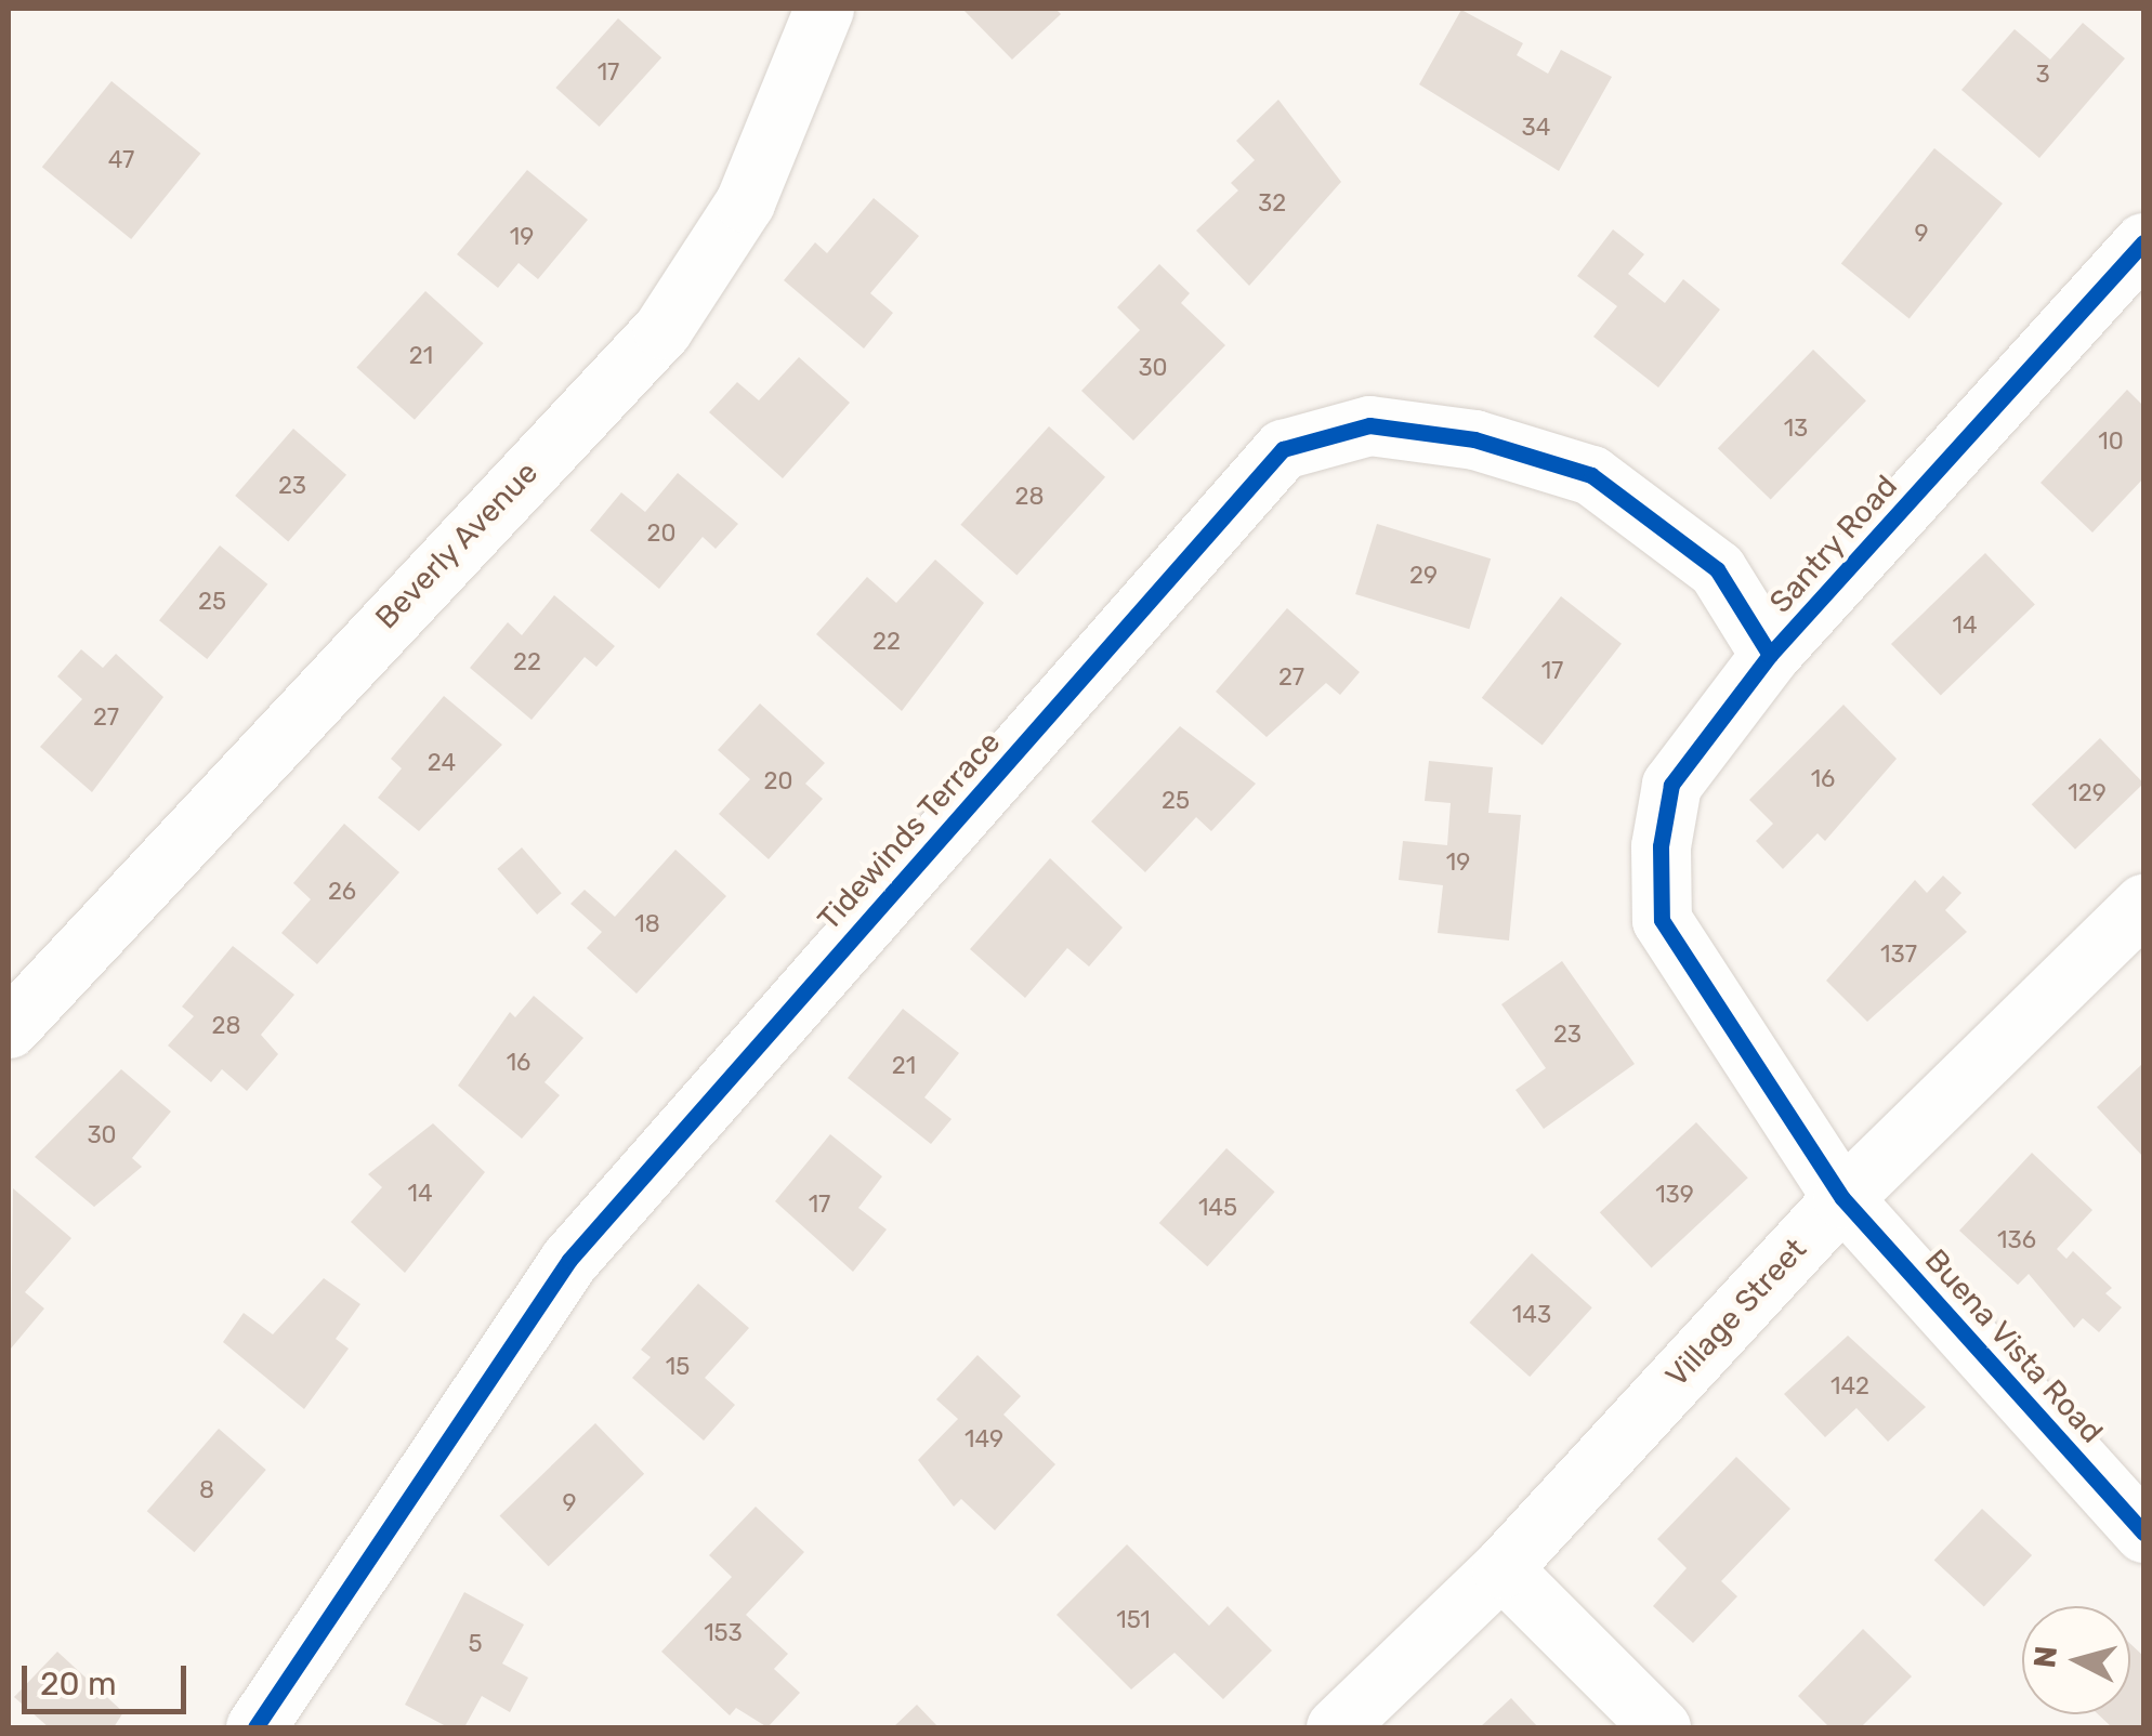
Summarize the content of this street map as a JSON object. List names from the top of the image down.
{
  "streets": {
    "street": [
      "Santry Road",
      "Beverly Avenue",
      "Tidewinds Terrace",
      "Village Street",
      "Buena Vista Road"
    ]
  },
  "crossings": [
    ["Santry Road", "Tidewinds Terrace"],
    ["Santry Road", "Village Street"],
    ["Santry Road", "Buena Vista Road"],
    ["Village Street", "Buena Vista Road"]
  ],
  "house_numbers": [
    "17",
    "3",
    "34",
    "47",
    "32",
    "9",
    "19",
    "21",
    "30",
    "13",
    "10",
    "23",
    "28",
    "20",
    "29",
    "25",
    "14",
    "22",
    "22",
    "17",
    "27",
    "27",
    "24",
    "16",
    "20",
    "129",
    "25",
    "19",
    "26",
    "18",
    "137",
    "28",
    "23",
    "16",
    "21",
    "30",
    "14",
    "139",
    "17",
    "145",
    "136",
    "143",
    "15",
    "142",
    "149",
    "8",
    "9",
    "151",
    "153",
    "5"
  ],
  "scale_bar": "20 m",
  "north": "left"
}
